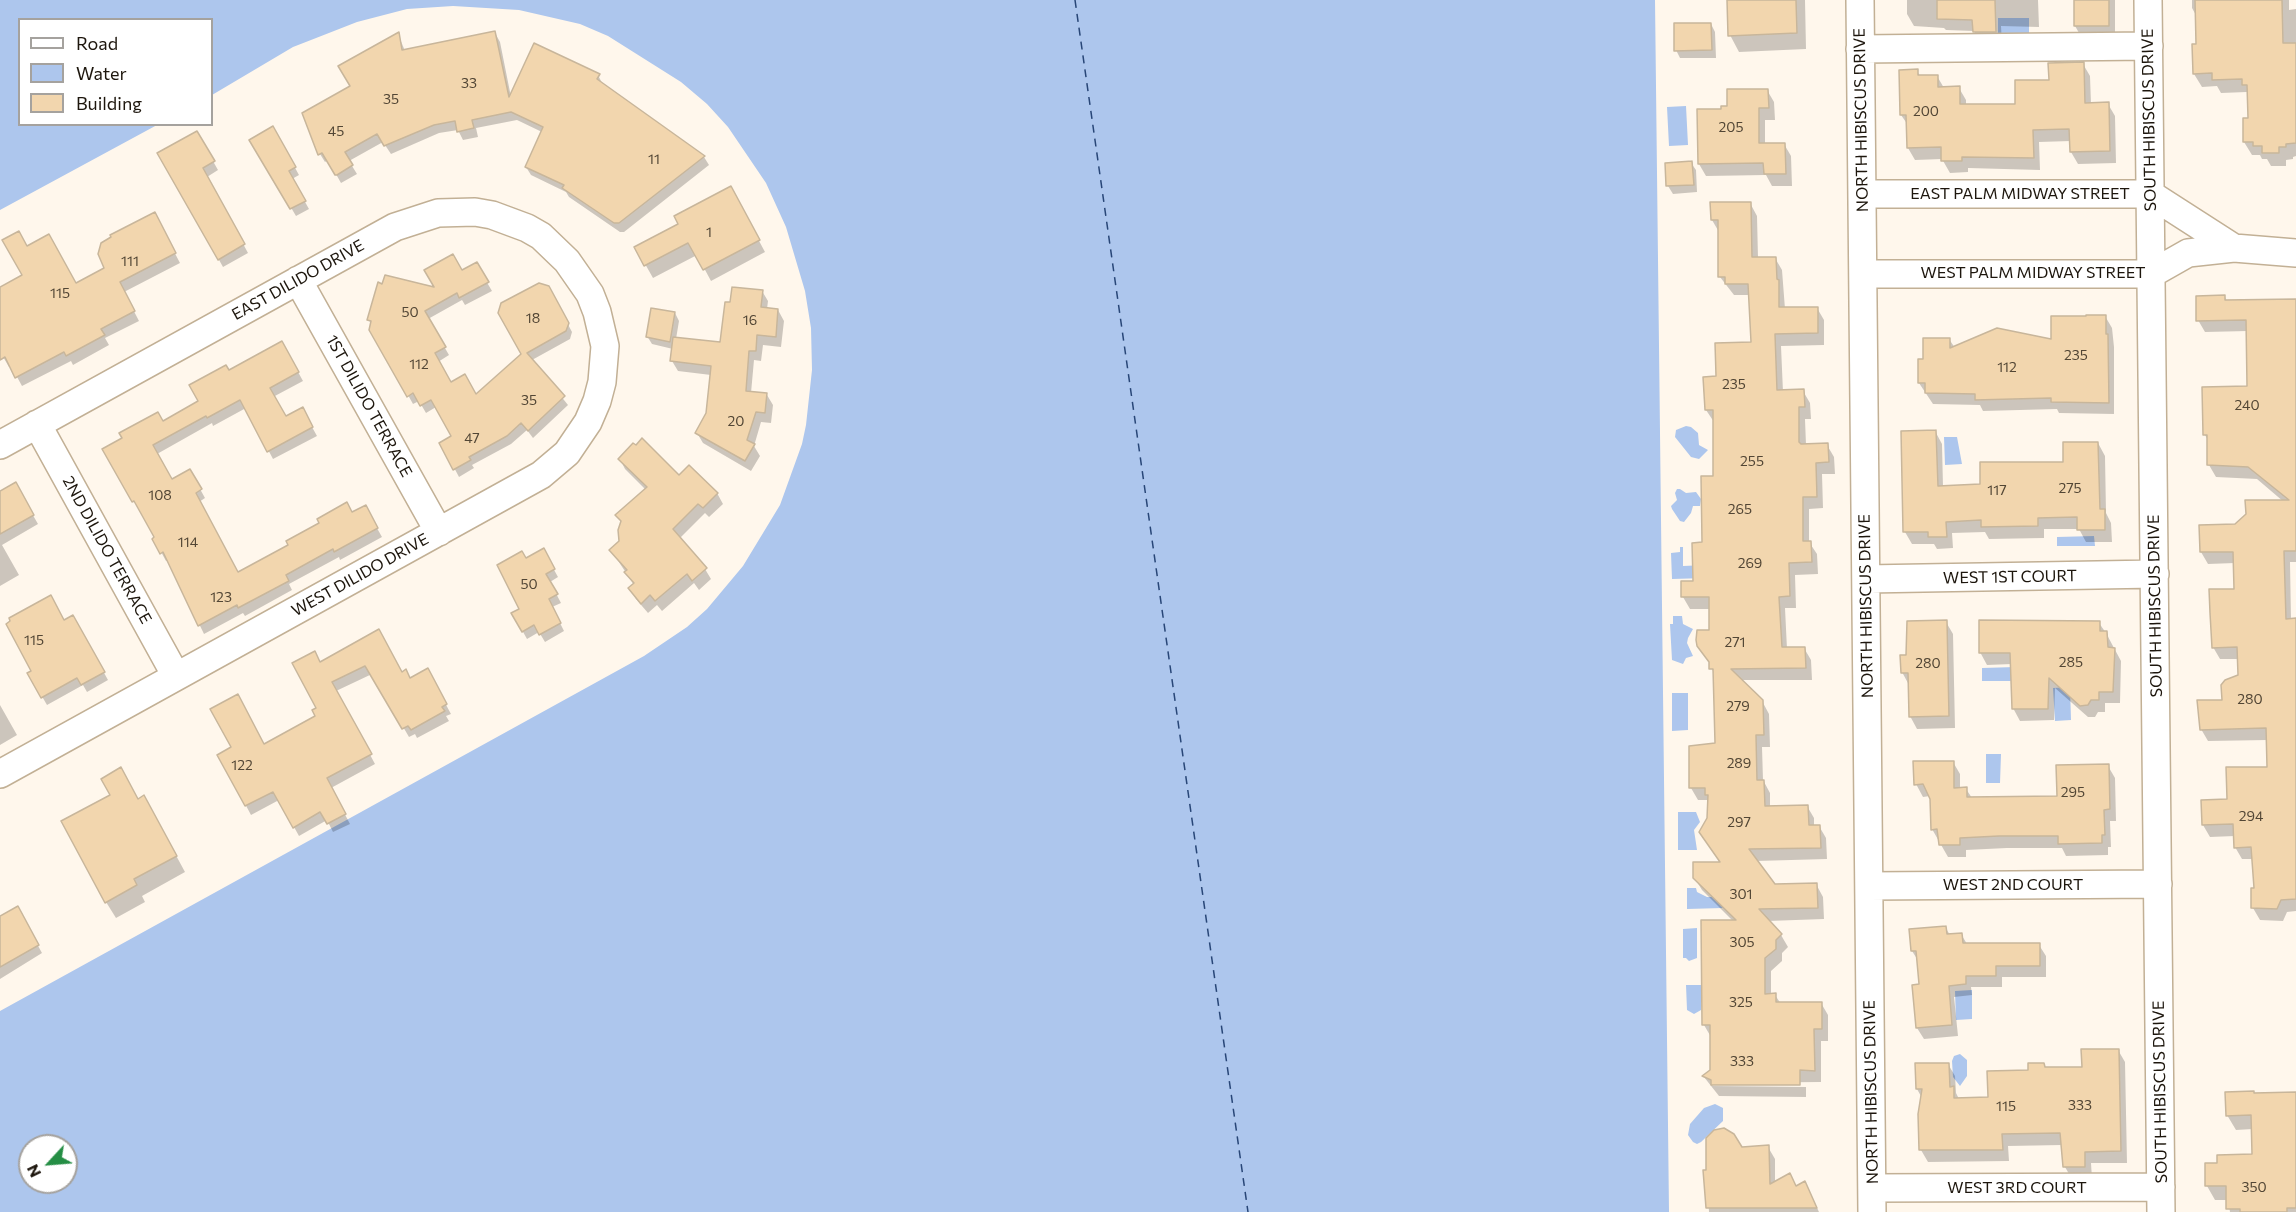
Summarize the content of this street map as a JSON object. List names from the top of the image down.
{
  "streets": {
    "street": [
      "NORTH HIBISCUS DRIVE",
      "SOUTH HIBISCUS DRIVE",
      "EAST PALM MIDWAY STREET",
      "WEST PALM MIDWAY STREET",
      "EAST DILIDO DRIVE",
      "1ST DILIDO TERRACE",
      "2ND DILIDO TERRACE",
      "WEST DILIDO DRIVE",
      "WEST 1ST COURT",
      "WEST 2ND COURT",
      "WEST 3RD COURT"
    ]
  },
  "crossings": [
    ["NORTH HIBISCUS DRIVE", "EAST PALM MIDWAY STREET"],
    ["NORTH HIBISCUS DRIVE", "WEST PALM MIDWAY STREET"],
    ["NORTH HIBISCUS DRIVE", "WEST 1ST COURT"],
    ["NORTH HIBISCUS DRIVE", "WEST 2ND COURT"],
    ["NORTH HIBISCUS DRIVE", "WEST 3RD COURT"],
    ["SOUTH HIBISCUS DRIVE", "EAST PALM MIDWAY STREET"],
    ["SOUTH HIBISCUS DRIVE", "WEST PALM MIDWAY STREET"],
    ["SOUTH HIBISCUS DRIVE", "WEST 1ST COURT"],
    ["SOUTH HIBISCUS DRIVE", "WEST 2ND COURT"],
    ["SOUTH HIBISCUS DRIVE", "WEST 3RD COURT"],
    ["EAST PALM MIDWAY STREET", "WEST PALM MIDWAY STREET"],
    ["EAST DILIDO DRIVE", "1ST DILIDO TERRACE"],
    ["EAST DILIDO DRIVE", "2ND DILIDO TERRACE"],
    ["EAST DILIDO DRIVE", "WEST DILIDO DRIVE"],
    ["1ST DILIDO TERRACE", "WEST DILIDO DRIVE"],
    ["2ND DILIDO TERRACE", "WEST DILIDO DRIVE"]
  ],
  "house_numbers": [
    "33",
    "35",
    "200",
    "205",
    "45",
    "11",
    "1",
    "111",
    "115",
    "50",
    "18",
    "16",
    "235",
    "112",
    "112",
    "235",
    "35",
    "240",
    "20",
    "47",
    "255",
    "275",
    "117",
    "108",
    "265",
    "114",
    "269",
    "50",
    "123",
    "115",
    "271",
    "285",
    "280",
    "280",
    "279",
    "289",
    "122",
    "295",
    "294",
    "297",
    "301",
    "305",
    "325",
    "333",
    "333",
    "115",
    "350"
  ],
  "legend": ["Road", "Water", "Building"],
  "north": "bottom left"
}
